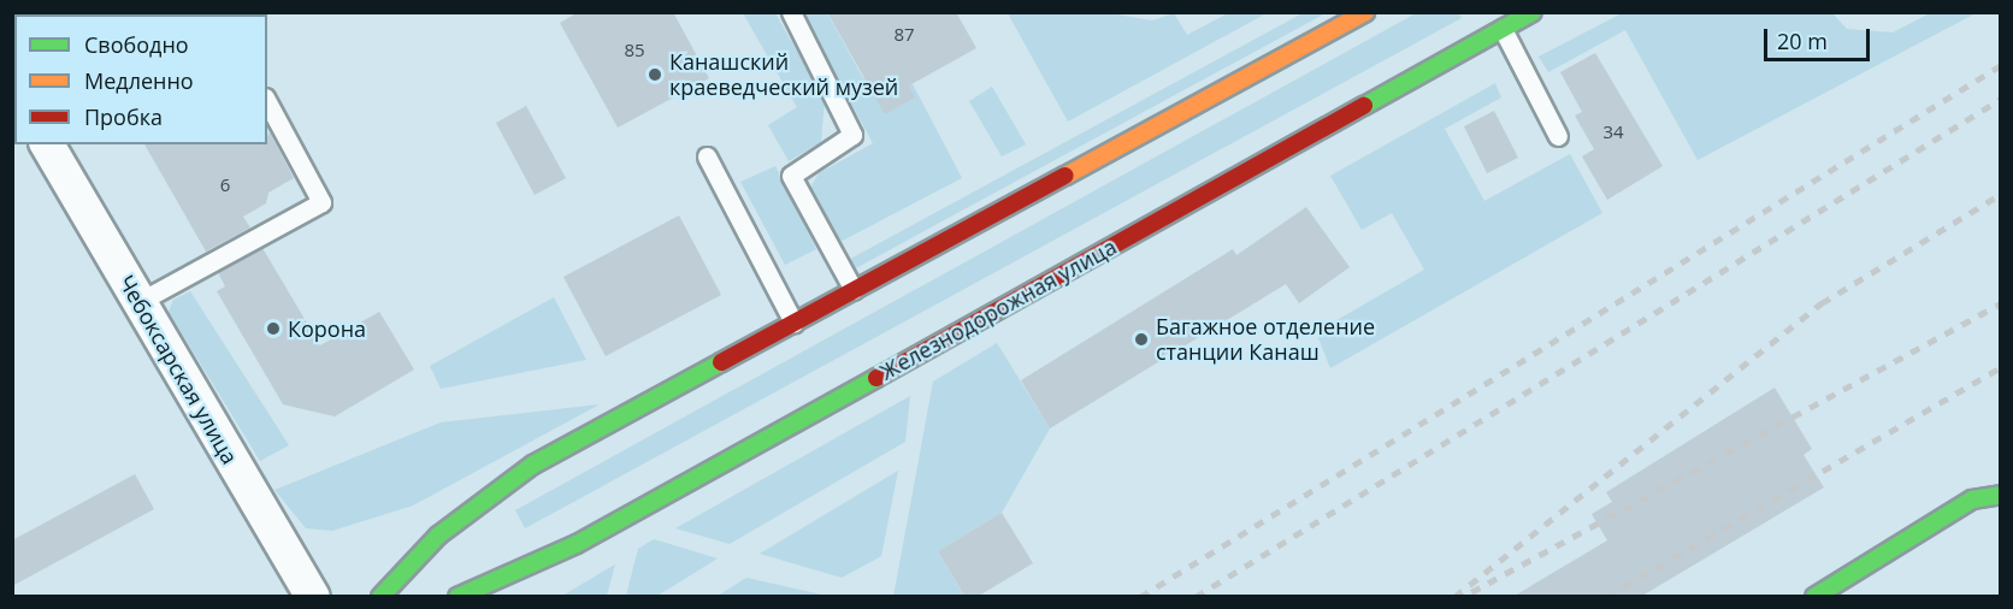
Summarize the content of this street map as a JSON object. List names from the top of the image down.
{
  "streets": {
    "main road": ["Железнодорожная улица"],
    "street": ["Чебоксарская улица"]
  },
  "places": ["Канашский краеведческий музей", "Корона", "Багажное отделение станции Канаш"],
  "house_numbers": [
    "87",
    "85",
    "34",
    "6"
  ],
  "legend": ["Свободно", "Медленно", "Пробка"],
  "scale_bar": "20 m"
}
